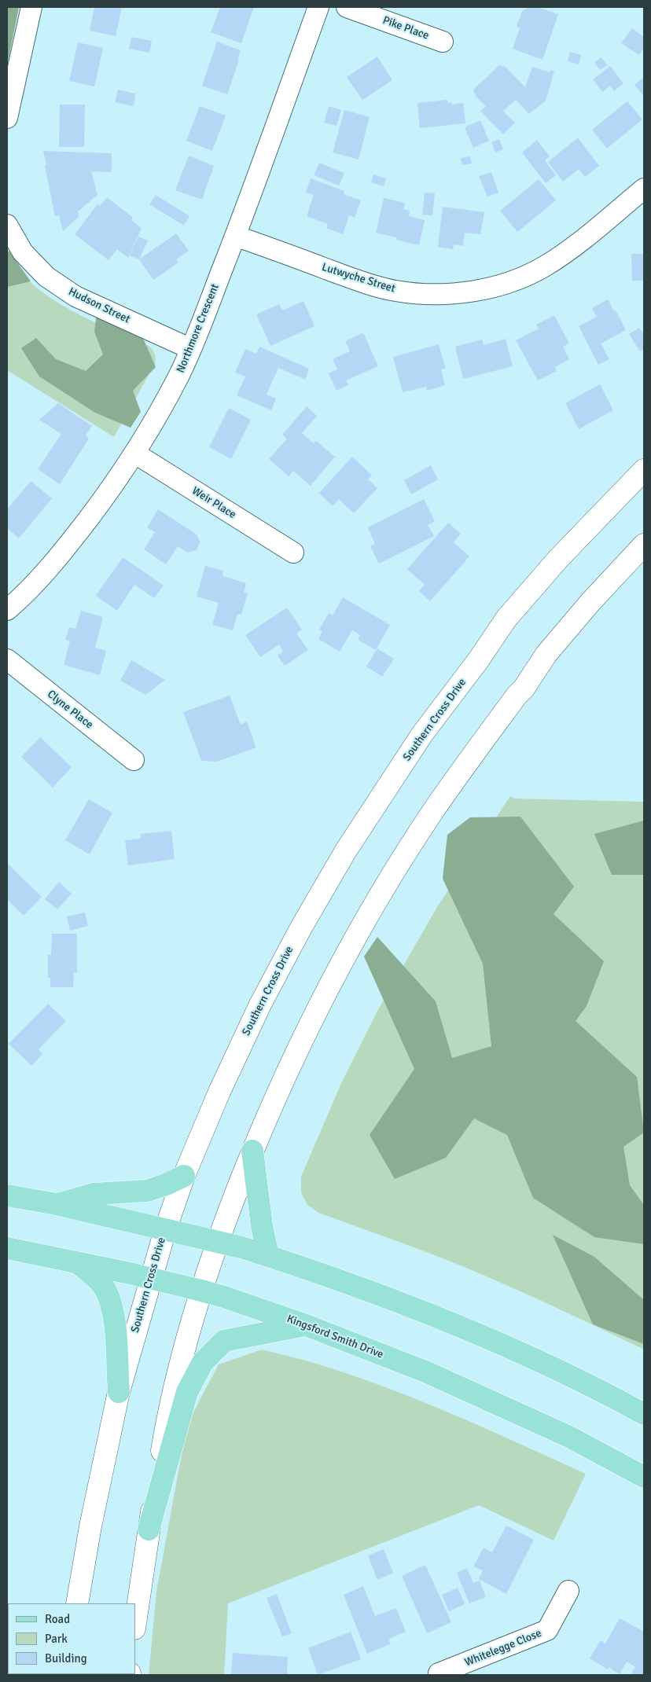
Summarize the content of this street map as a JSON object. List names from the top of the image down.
{
  "streets": {
    "main road": ["Southern Cross Drive", "Kingsford Smith Drive"],
    "street": [
      "Pike Place",
      "Lutwyche Street",
      "Hudson Street",
      "Northmore Crescent",
      "Weir Place",
      "Clyne Place",
      "Whitelegge Close"
    ]
  },
  "crossings": [
    ["Lutwyche Street", "Northmore Crescent"],
    ["Hudson Street", "Northmore Crescent"],
    ["Northmore Crescent", "Weir Place"],
    ["Southern Cross Drive", "Kingsford Smith Drive"]
  ],
  "legend": ["Road", "Park", "Building"]
}
